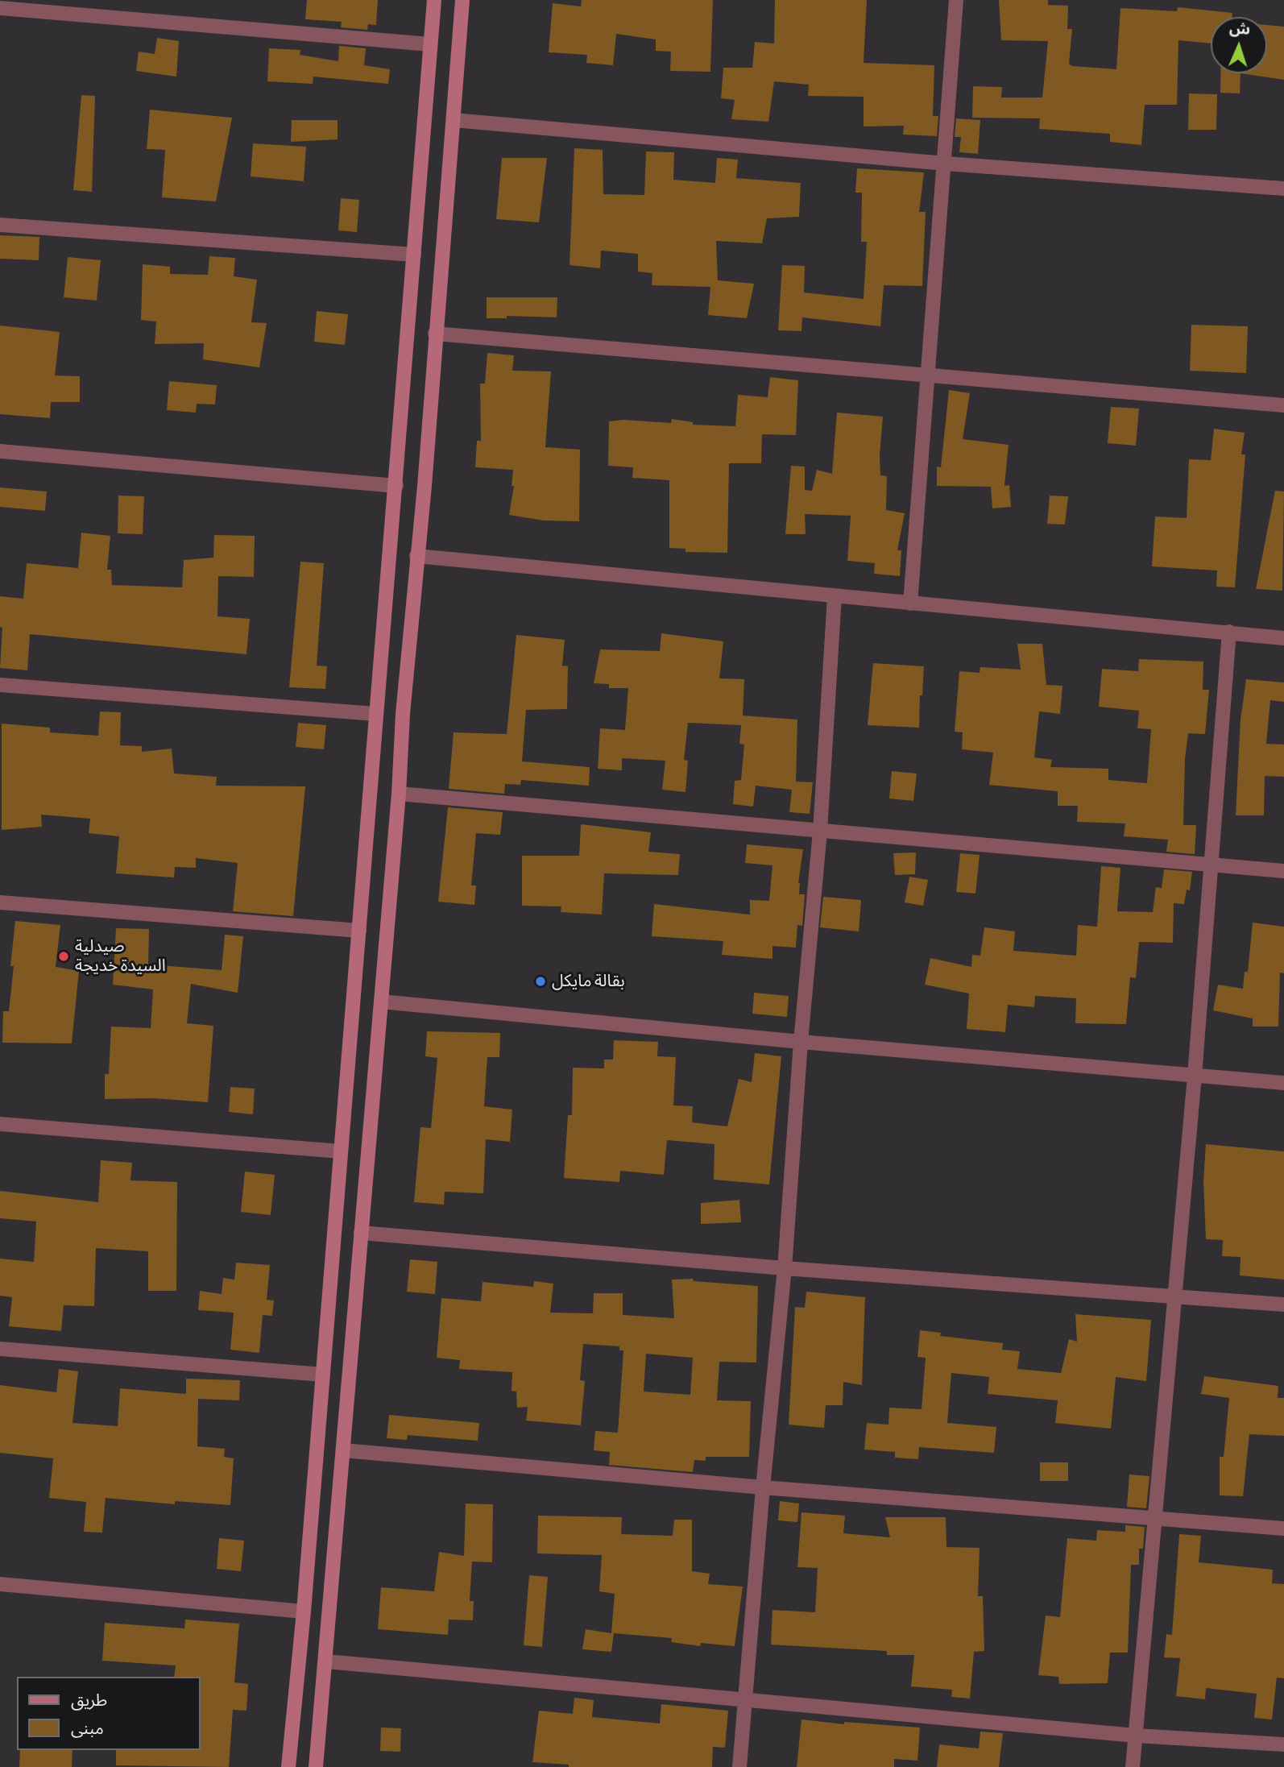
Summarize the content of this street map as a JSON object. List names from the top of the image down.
{
  "places": ["صيدلية السيدة خديجة", "بقالة مايكل"],
  "legend": ["طريق", "مبنى"],
  "north": "top"
}
